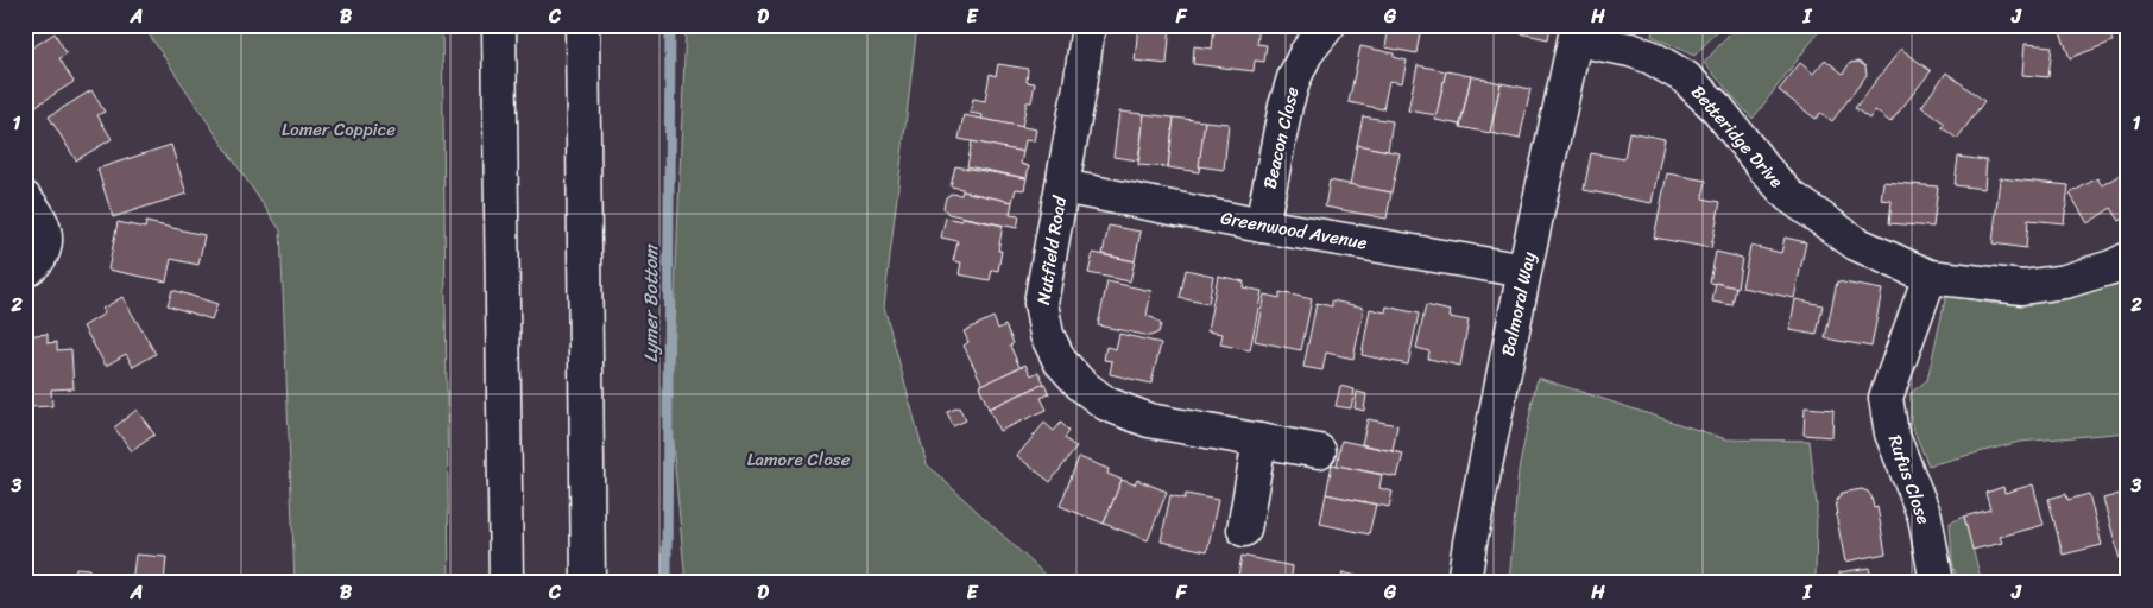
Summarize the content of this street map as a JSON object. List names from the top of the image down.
{
  "streets": {
    "main road": [
      "Betteridge Drive",
      "Beacon Close",
      "Greenwood Avenue",
      "Nutfield Road",
      "Balmoral Way",
      "Rufus Close"
    ]
  },
  "crossings": [
    ["Betteridge Drive", "Balmoral Way"],
    ["Betteridge Drive", "Rufus Close"],
    ["Beacon Close", "Greenwood Avenue"],
    ["Greenwood Avenue", "Nutfield Road"],
    ["Greenwood Avenue", "Balmoral Way"]
  ],
  "water": ["Lymer Bottom"],
  "parks": ["Lomer Coppice", "Lamore Close"],
  "grid": {
    "columns": [
      "A",
      "B",
      "C",
      "D",
      "E",
      "F",
      "G",
      "H",
      "I",
      "J"
    ],
    "rows": ["1", "2", "3"]
  }
}
